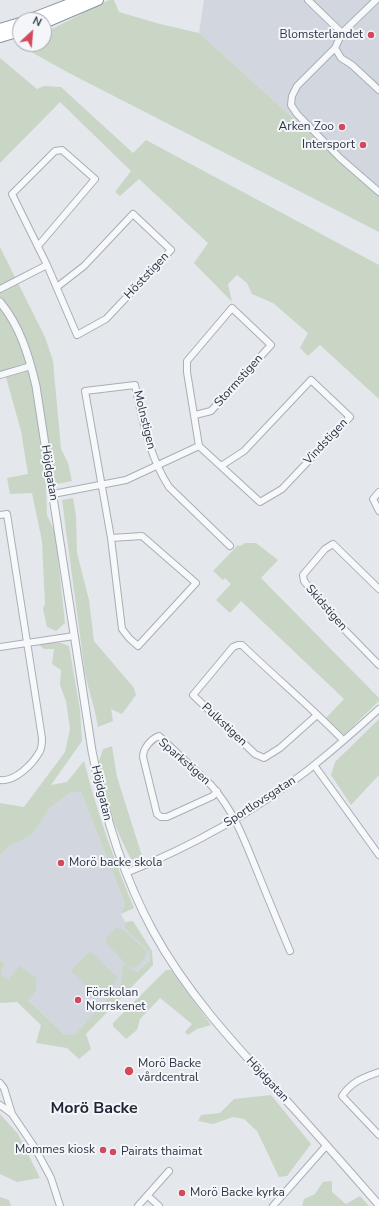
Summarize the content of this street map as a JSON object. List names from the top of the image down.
{
  "streets": {
    "street": [
      "Höststigen",
      "Stormstigen",
      "Molnstigen",
      "Vindstigen",
      "Höjdgatan",
      "Skidstigen",
      "Pulkstigen",
      "Sparkstigen",
      "Sportlovsgatan"
    ]
  },
  "crossings": [
    ["Stormstigen", "Vindstigen"],
    ["Höjdgatan", "Sportlovsgatan"],
    ["Pulkstigen", "Sportlovsgatan"],
    ["Sparkstigen", "Sportlovsgatan"]
  ],
  "districts": ["Morö Backe"],
  "places": [
    "Blomsterlandet",
    "Arken Zoo",
    "Intersport",
    "Morö backe skola",
    "Förskolan Norrskenet",
    "Morö Backe vårdcentral",
    "Mommes kiosk",
    "Pairats thaimat",
    "Morö Backe kyrka"
  ],
  "north": "top right"
}
